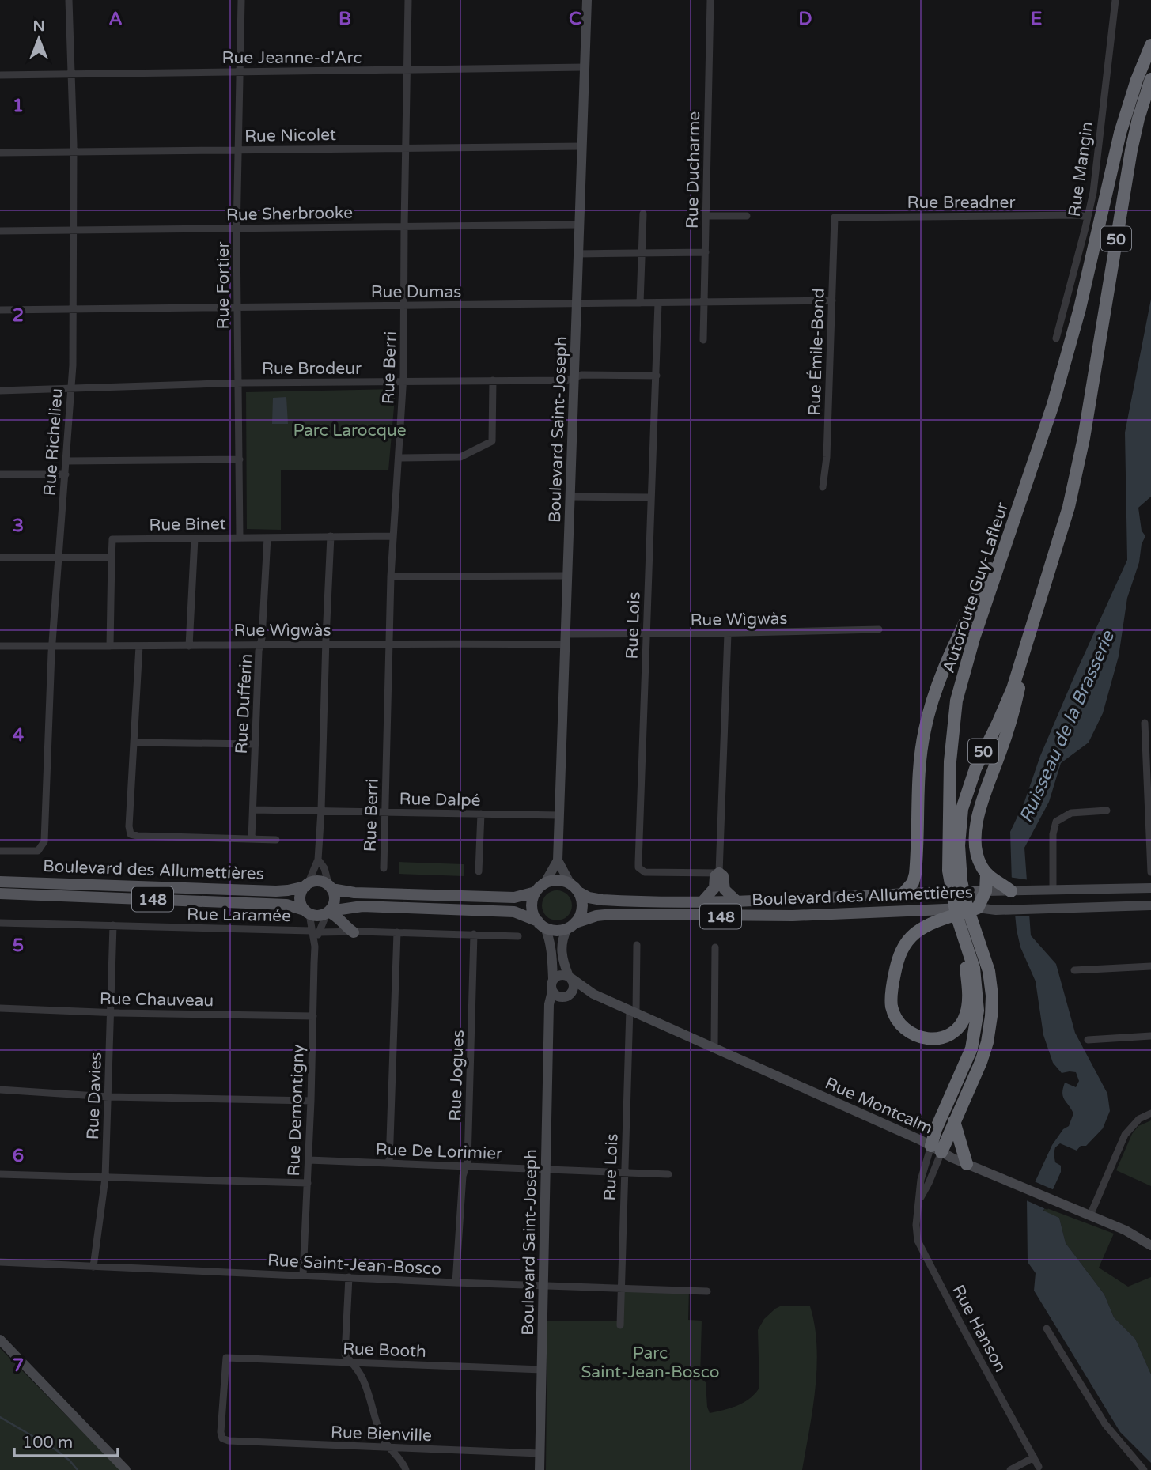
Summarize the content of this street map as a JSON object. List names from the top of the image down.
{
  "streets": {
    "highway": ["50", "Autoroute Guy-Lafleur"],
    "main road": [
      "Boulevard Saint-Joseph",
      "Boulevard des Allumettières",
      "148",
      "Rue Montcalm"
    ],
    "street": [
      "Rue Jeanne-d'Arc",
      "Rue Nicolet",
      "Rue Mangin",
      "Rue Ducharme",
      "Rue Breadner",
      "Rue Sherbrooke",
      "Rue Fortier",
      "Rue Dumas",
      "Rue Émile-Bond",
      "Rue Berri",
      "Rue Brodeur",
      "Rue Richelieu",
      "Rue Binet",
      "Rue Wìgwàs",
      "Rue Lois",
      "Rue Dufferin",
      "Rue Dalpé",
      "Rue Laramée",
      "Rue Chauveau",
      "Rue Jogues",
      "Rue Davies",
      "Rue Demontigny",
      "Rue De Lorimier",
      "Rue Saint-Jean-Bosco",
      "Rue Hanson",
      "Rue Booth",
      "Rue Bienville"
    ]
  },
  "crossings": [
    ["Rue Jeanne-d'Arc", "Rue Fortier"],
    ["Rue Jeanne-d'Arc", "Rue Berri"],
    ["Rue Jeanne-d'Arc", "Boulevard Saint-Joseph"],
    ["Rue Jeanne-d'Arc", "Rue Richelieu"],
    ["Rue Nicolet", "Rue Fortier"],
    ["Rue Nicolet", "Rue Berri"],
    ["Rue Nicolet", "Boulevard Saint-Joseph"],
    ["Rue Nicolet", "Rue Richelieu"],
    ["Rue Mangin", "Rue Breadner"],
    ["Rue Ducharme", "Rue Dumas"],
    ["Rue Breadner", "Rue Émile-Bond"],
    ["Rue Sherbrooke", "Rue Fortier"],
    ["Rue Sherbrooke", "Rue Berri"],
    ["Rue Sherbrooke", "Boulevard Saint-Joseph"],
    ["Rue Sherbrooke", "Rue Richelieu"],
    ["Rue Fortier", "Rue Dumas"],
    ["Rue Fortier", "Rue Brodeur"],
    ["Rue Fortier", "Rue Binet"],
    ["Rue Dumas", "Rue Émile-Bond"],
    ["Rue Dumas", "Rue Berri"],
    ["Rue Dumas", "Boulevard Saint-Joseph"],
    ["Rue Dumas", "Rue Richelieu"],
    ["Rue Dumas", "Rue Lois"],
    ["Rue Berri", "Rue Brodeur"],
    ["Rue Berri", "Rue Binet"],
    ["Rue Berri", "Rue Wìgwàs"],
    ["Rue Berri", "Rue Dalpé"],
    ["Rue Brodeur", "Boulevard Saint-Joseph"],
    ["Rue Brodeur", "Rue Richelieu"],
    ["Rue Brodeur", "Rue Lois"],
    ["Boulevard Saint-Joseph", "Rue Wìgwàs"],
    ["Boulevard Saint-Joseph", "Rue Dalpé"],
    ["Boulevard Saint-Joseph", "Boulevard des Allumettières"],
    ["Boulevard Saint-Joseph", "Rue Montcalm"],
    ["Boulevard Saint-Joseph", "Rue De Lorimier"],
    ["Boulevard Saint-Joseph", "Rue Saint-Jean-Bosco"],
    ["Boulevard Saint-Joseph", "Rue Booth"],
    ["Boulevard Saint-Joseph", "Rue Bienville"],
    ["Rue Richelieu", "Rue Wìgwàs"],
    ["Rue Binet", "Rue Dufferin"],
    ["Autoroute Guy-Lafleur", "Rue Montcalm"],
    ["Autoroute Guy-Lafleur", "Rue Hanson"],
    ["Rue Wìgwàs", "Rue Lois"],
    ["Rue Wìgwàs", "Rue Dufferin"],
    ["Rue Lois", "Rue Montcalm"],
    ["Rue Lois", "Rue De Lorimier"],
    ["Rue Lois", "Rue Saint-Jean-Bosco"],
    ["Rue Dufferin", "Rue Dalpé"],
    ["Boulevard des Allumettières", "Rue Demontigny"],
    ["Rue Laramée", "Rue Jogues"],
    ["Rue Laramée", "Rue Davies"],
    ["Rue Laramée", "Rue Demontigny"],
    ["Rue Chauveau", "Rue Davies"],
    ["Rue Chauveau", "Rue Demontigny"],
    ["Rue Jogues", "Rue De Lorimier"],
    ["Rue Jogues", "Rue Saint-Jean-Bosco"],
    ["Rue Davies", "Rue Saint-Jean-Bosco"],
    ["Rue Montcalm", "Rue Hanson"],
    ["Rue Demontigny", "Rue De Lorimier"],
    ["Rue Demontigny", "Rue Saint-Jean-Bosco"],
    ["Rue Booth", "Rue Bienville"]
  ],
  "water": ["Ruisseau de la Brasserie"],
  "parks": ["Parc Larocque", "Parc Saint-Jean-Bosco"],
  "scale_bar": "100 m",
  "north": "top",
  "grid": {
    "columns": [
      "A",
      "B",
      "C",
      "D",
      "E"
    ],
    "rows": [
      "1",
      "2",
      "3",
      "4",
      "5",
      "6",
      "7"
    ]
  }
}
